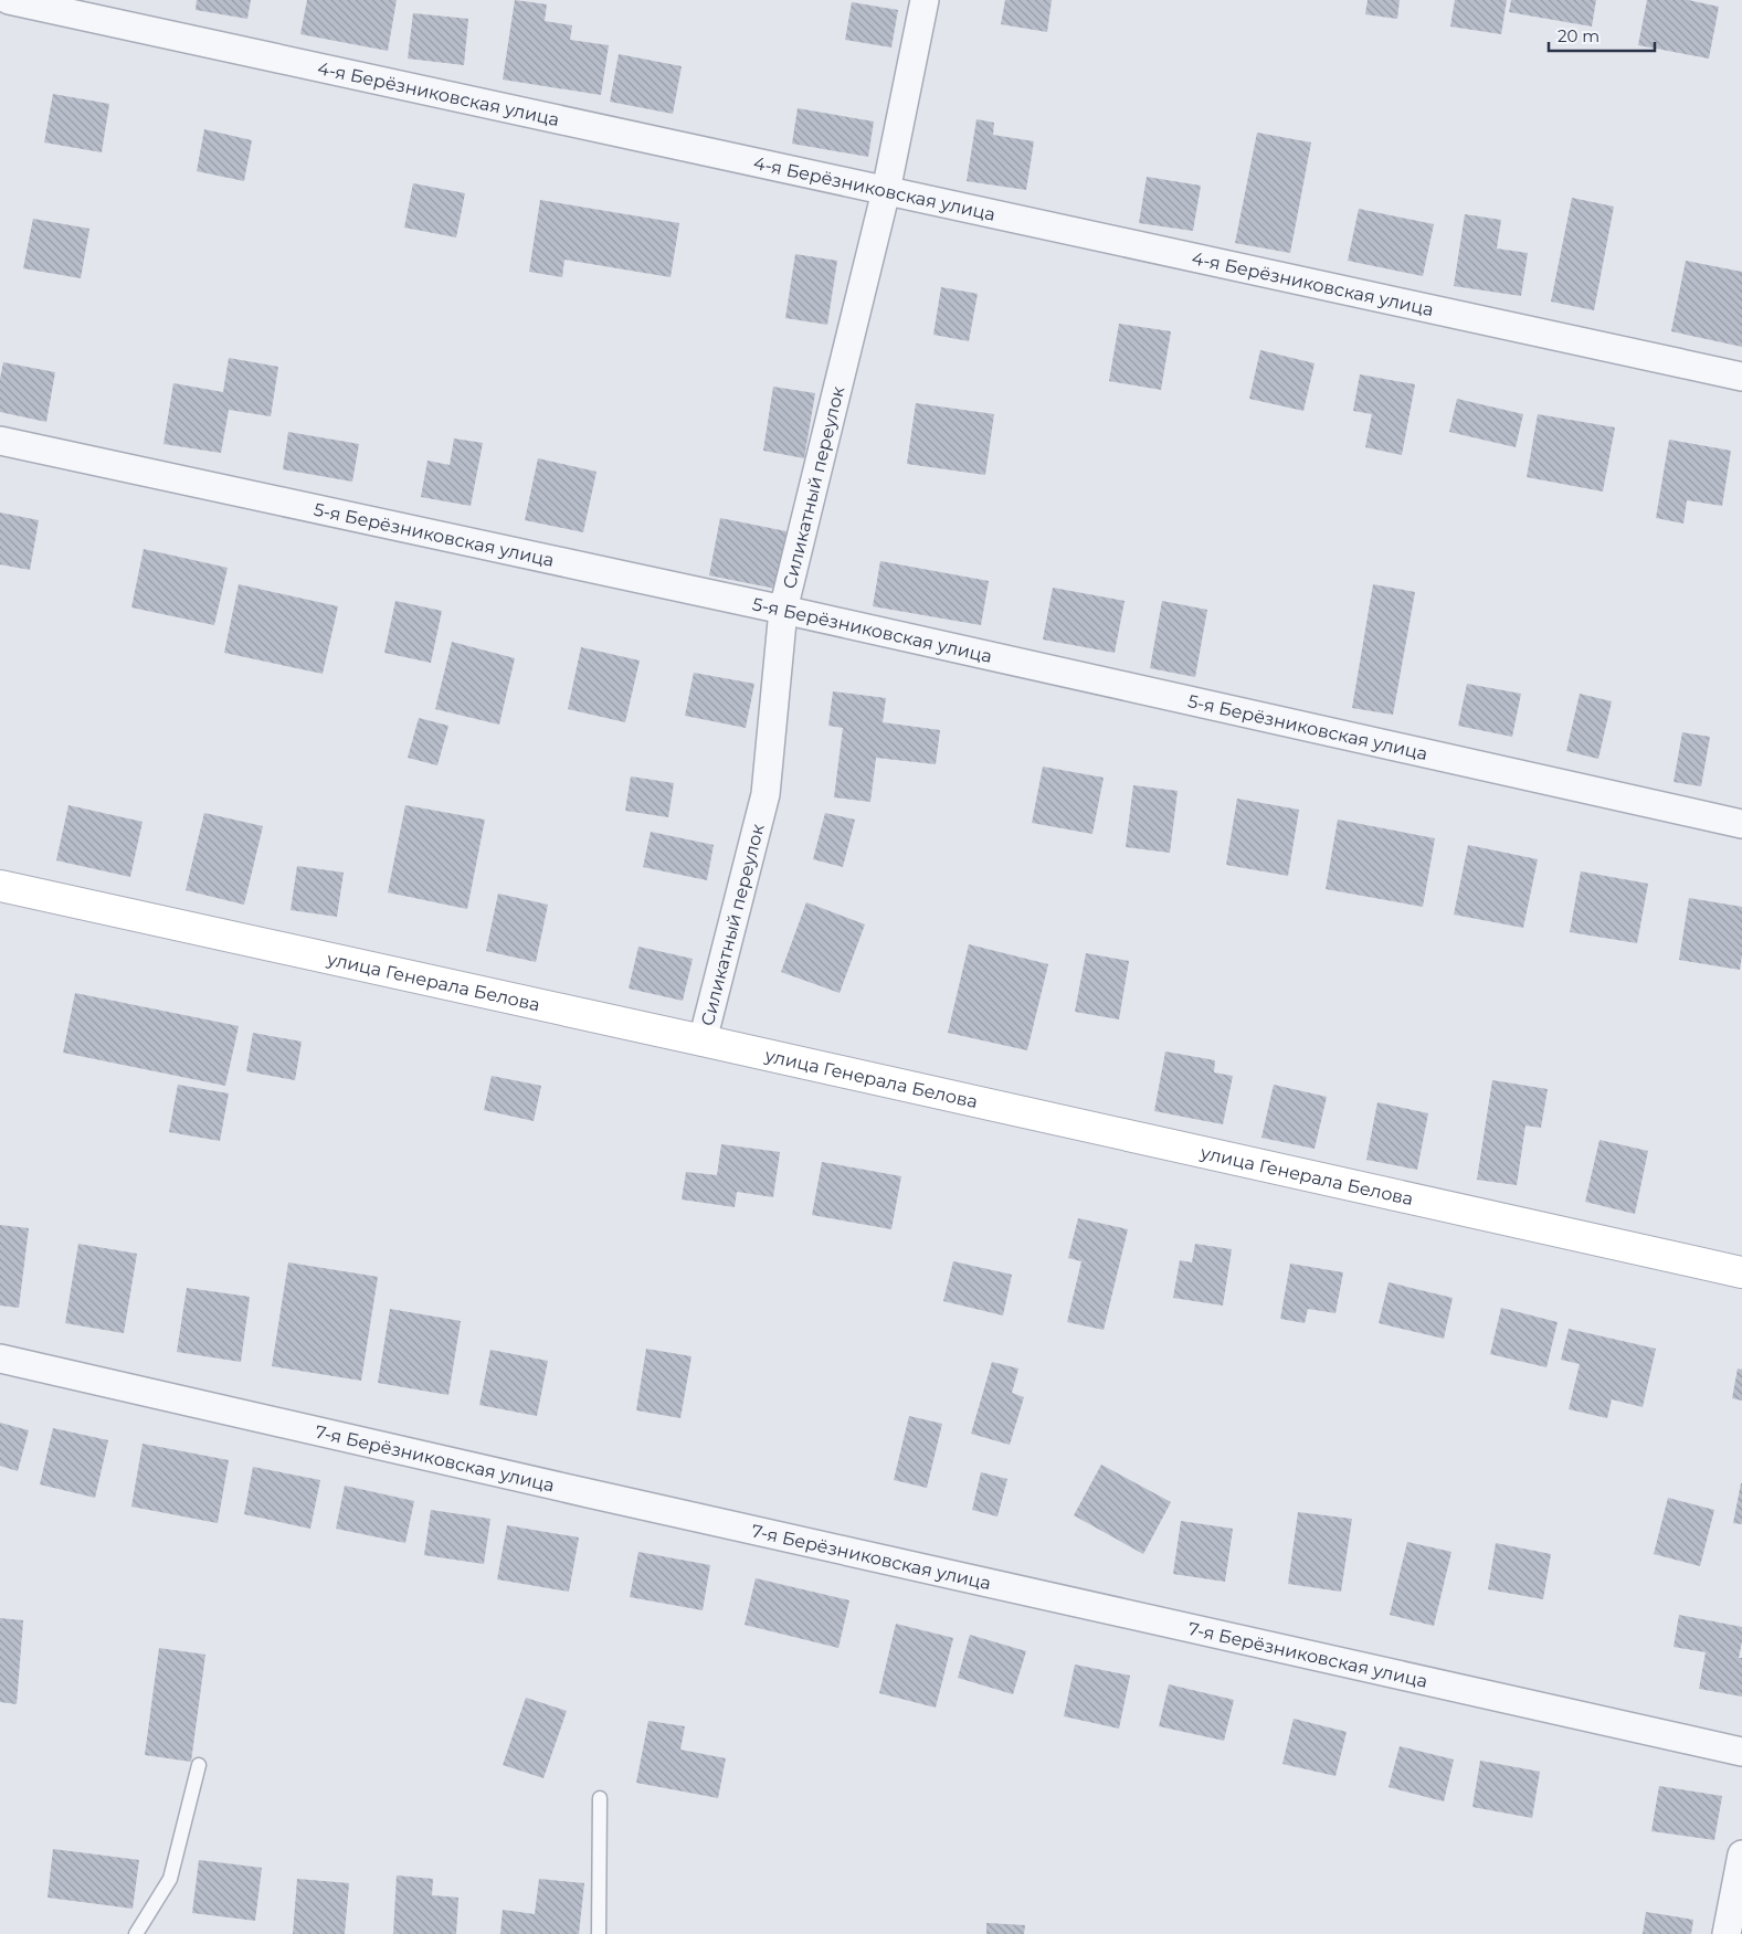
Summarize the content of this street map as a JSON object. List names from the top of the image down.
{
  "streets": {
    "main road": ["улица Генерала Белова"],
    "street": [
      "4-я Берёзниковская улица",
      "Силикатный переулок",
      "5-я Берёзниковская улица",
      "7-я Берёзниковская улица"
    ]
  },
  "crossings": [
    ["4-я Берёзниковская улица", "Силикатный переулок"],
    ["Силикатный переулок", "5-я Берёзниковская улица"],
    ["Силикатный переулок", "улица Генерала Белова"]
  ],
  "scale_bar": "20 m"
}
